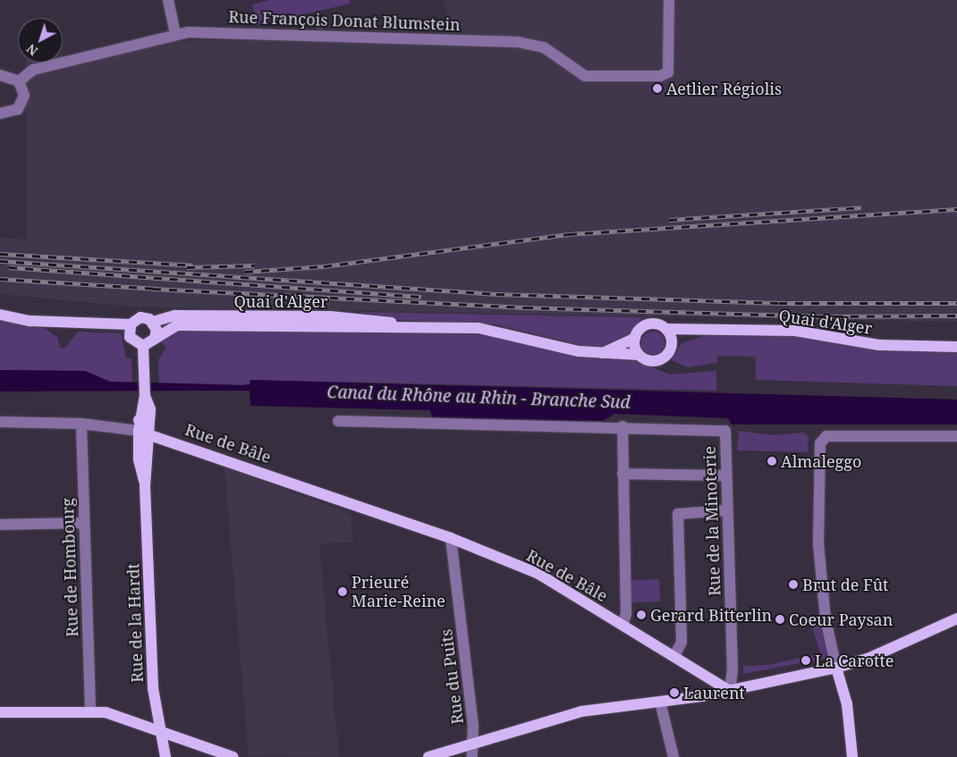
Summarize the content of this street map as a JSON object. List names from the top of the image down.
{
  "streets": {
    "main road": ["Quai d'Alger", "Rue de Bâle", "Rue de la Hardt"],
    "street": [
      "Rue François Donat Blumstein",
      "Rue de la Minoterie",
      "Rue de Hombourg",
      "Rue du Puits"
    ]
  },
  "crossings": [
    ["Rue de Bâle", "Rue de la Minoterie"],
    ["Rue de Bâle", "Rue de la Hardt"],
    ["Rue de Bâle", "Rue du Puits"]
  ],
  "water": ["Canal du Rhône au Rhin - Branche Sud"],
  "places": [
    "Aetlier Régiolis",
    "Almaleggo",
    "Brut de Fût",
    "Prieuré Marie-Reine",
    "Gerard Bitterlin",
    "Coeur Paysan",
    "La Carotte",
    "Laurent"
  ],
  "north": "bottom left"
}
